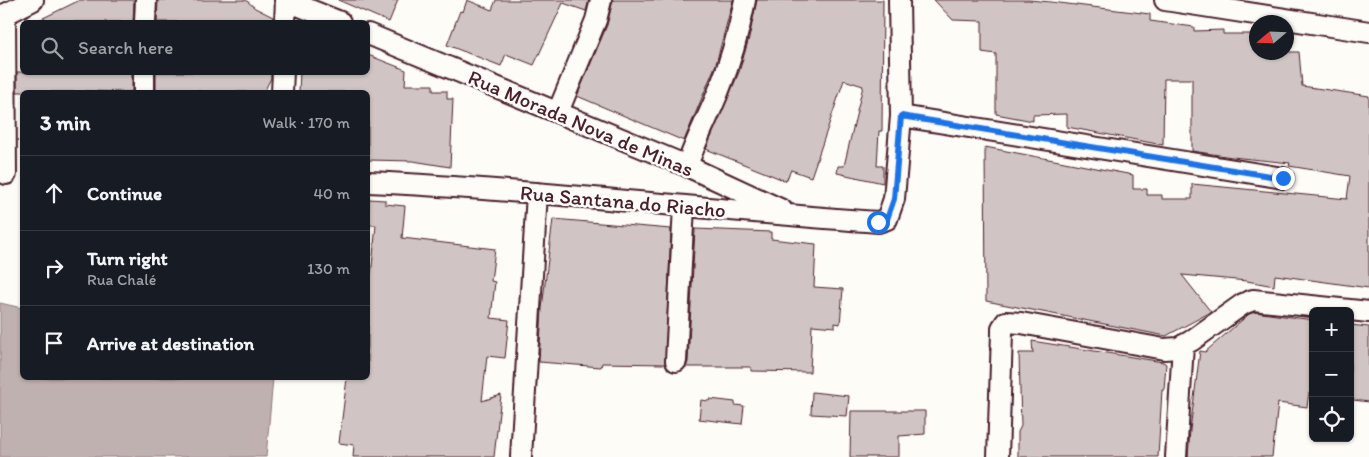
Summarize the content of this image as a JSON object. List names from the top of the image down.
{
  "streets": {
    "street": ["Rua Morada Nova de Minas", "Rua Santana do Riacho"]
  },
  "crossings": [
    ["Rua Morada Nova de Minas", "Rua Santana do Riacho"]
  ],
  "north": "left",
  "page": {
    "search": "Search here",
    "heading": ["3 min", "Walk · 170 m"],
    "list": [
      ["Continue", "40 m"],
      ["Turn right", "Rua Chalé", "130 m"],
      "Arrive at destination"
    ],
    "map_buttons": ["+", "−"]
  }
}
